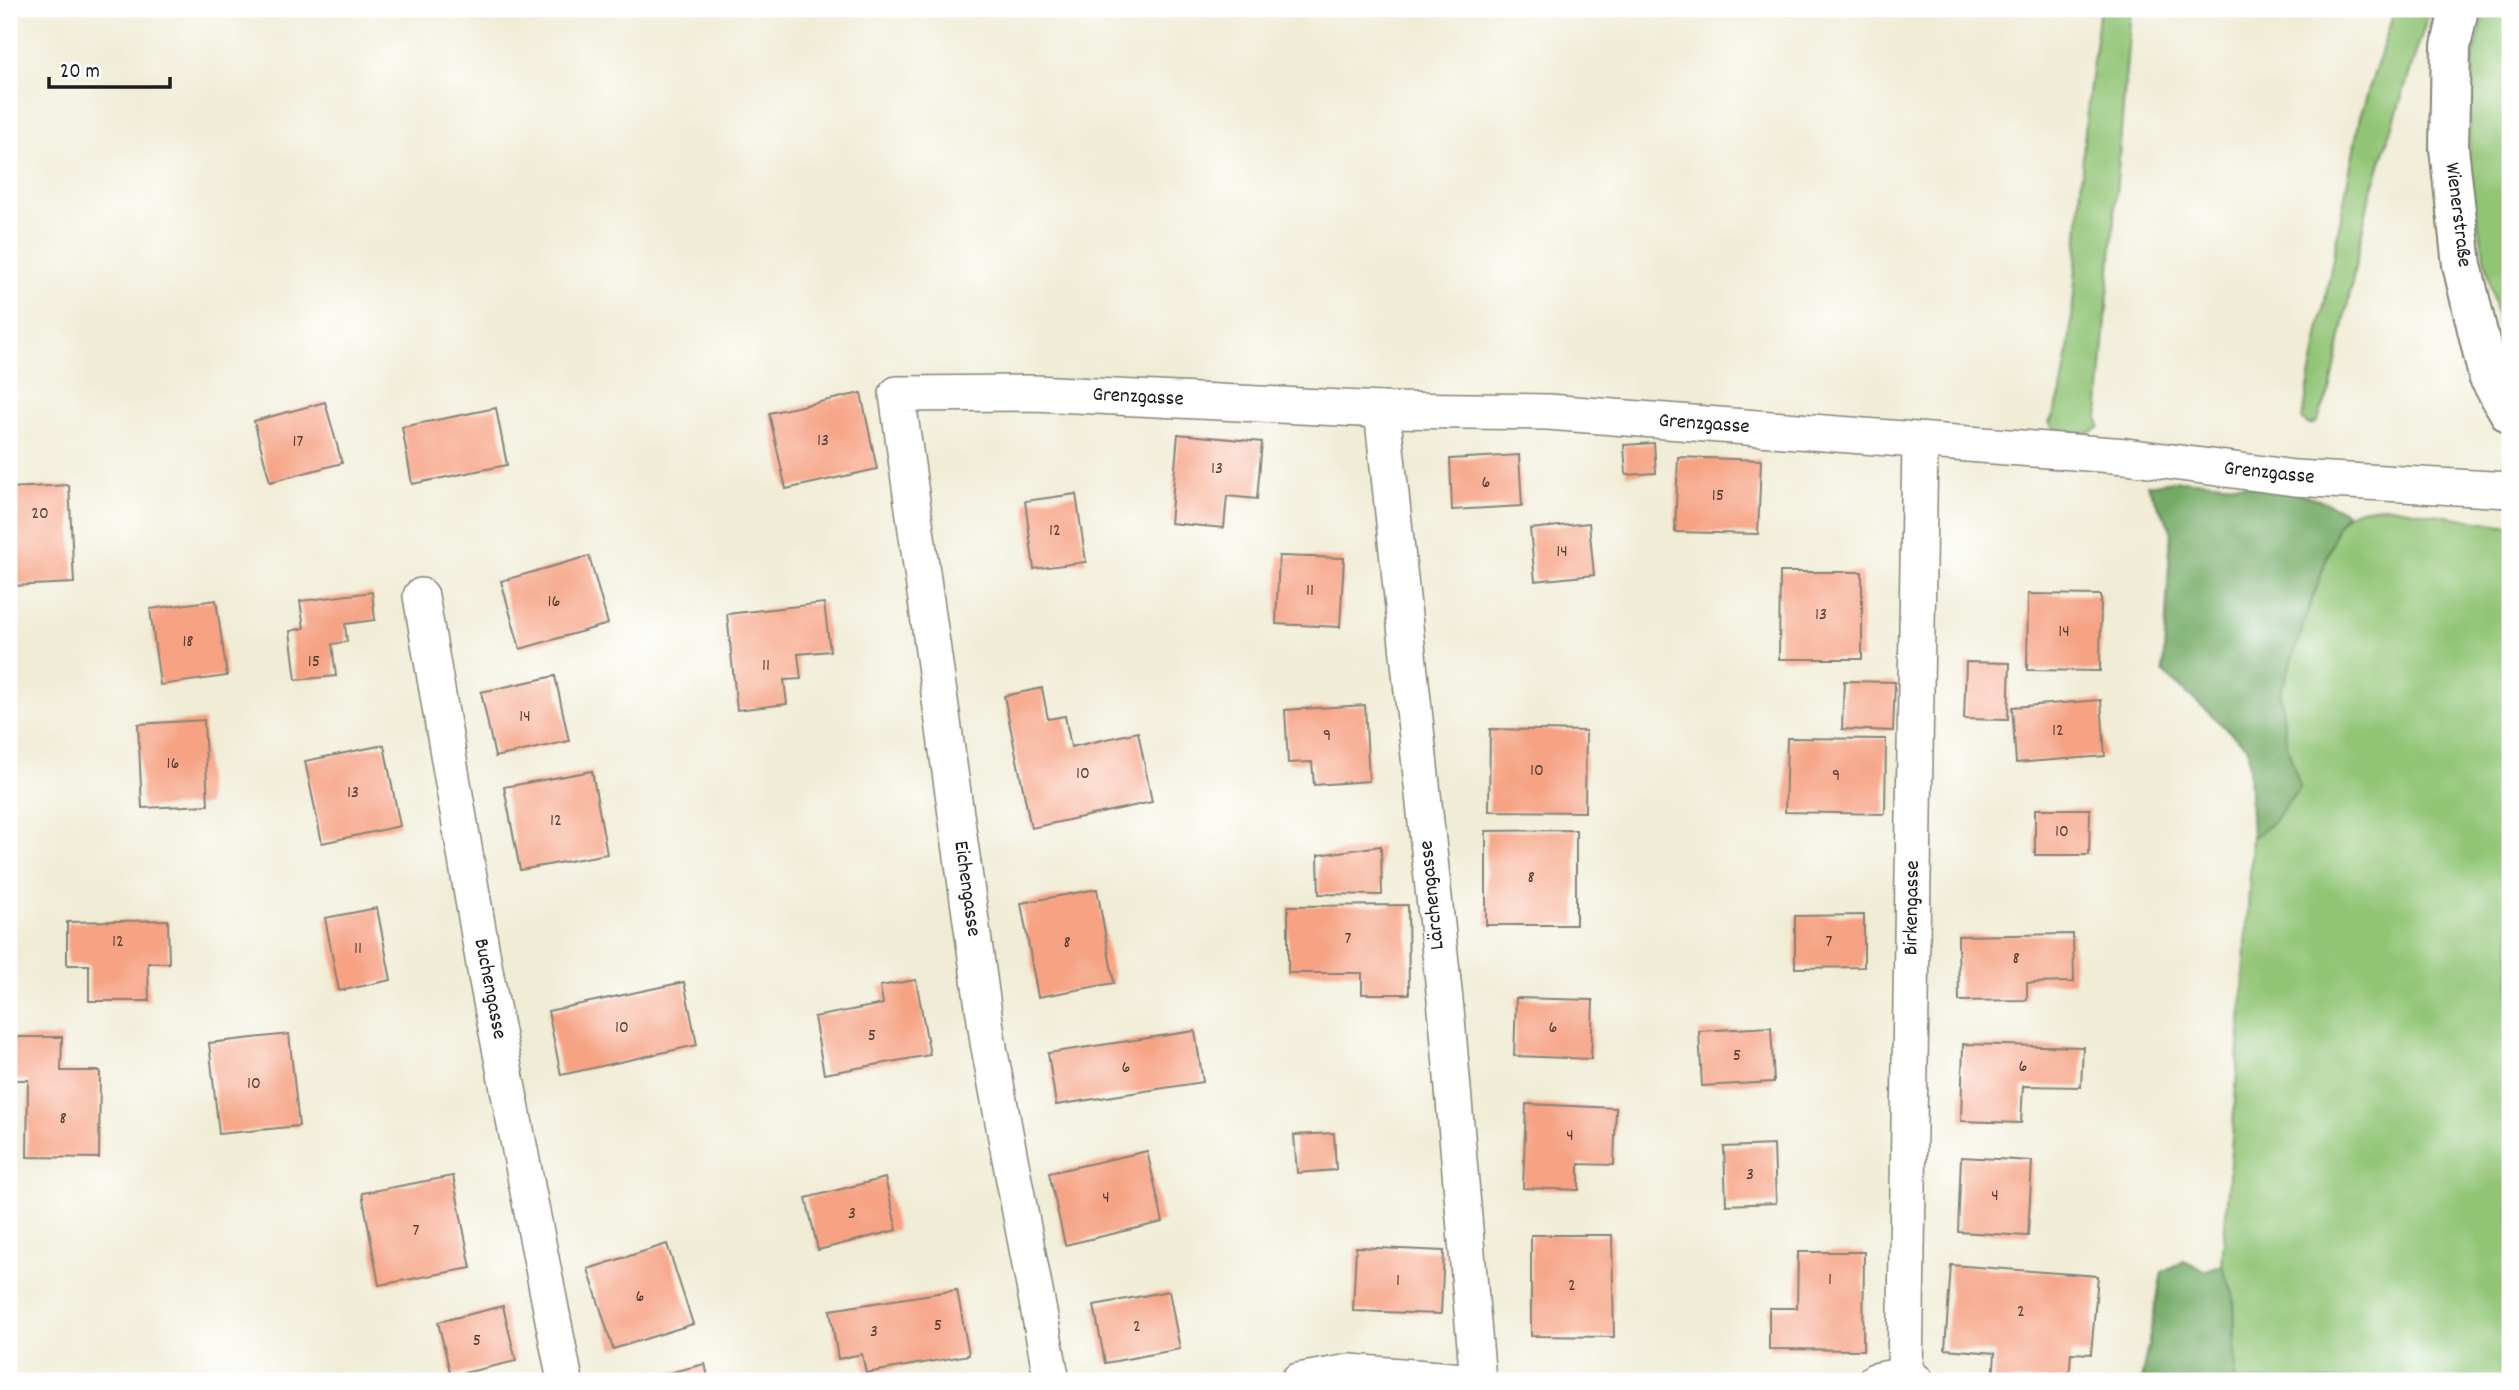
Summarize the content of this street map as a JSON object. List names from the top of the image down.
{
  "streets": {
    "street": [
      "Wienerstraße",
      "Grenzgasse",
      "Eichengasse",
      "Lärchengasse",
      "Birkengasse",
      "Buchengasse"
    ]
  },
  "crossings": [
    ["Grenzgasse", "Eichengasse"],
    ["Grenzgasse", "Lärchengasse"],
    ["Grenzgasse", "Birkengasse"]
  ],
  "house_numbers": [
    "13",
    "17",
    "13",
    "6",
    "15",
    "20",
    "12",
    "14",
    "11",
    "16",
    "13",
    "14",
    "18",
    "15",
    "11",
    "14",
    "12",
    "9",
    "16",
    "10",
    "10",
    "9",
    "13",
    "12",
    "10",
    "8",
    "7",
    "12",
    "7",
    "8",
    "11",
    "8",
    "10",
    "6",
    "5",
    "5",
    "6",
    "6",
    "10",
    "8",
    "4",
    "3",
    "4",
    "4",
    "3",
    "7",
    "1",
    "1",
    "2",
    "6",
    "2",
    "5",
    "2",
    "3",
    "5"
  ],
  "scale_bar": "20 m"
}
